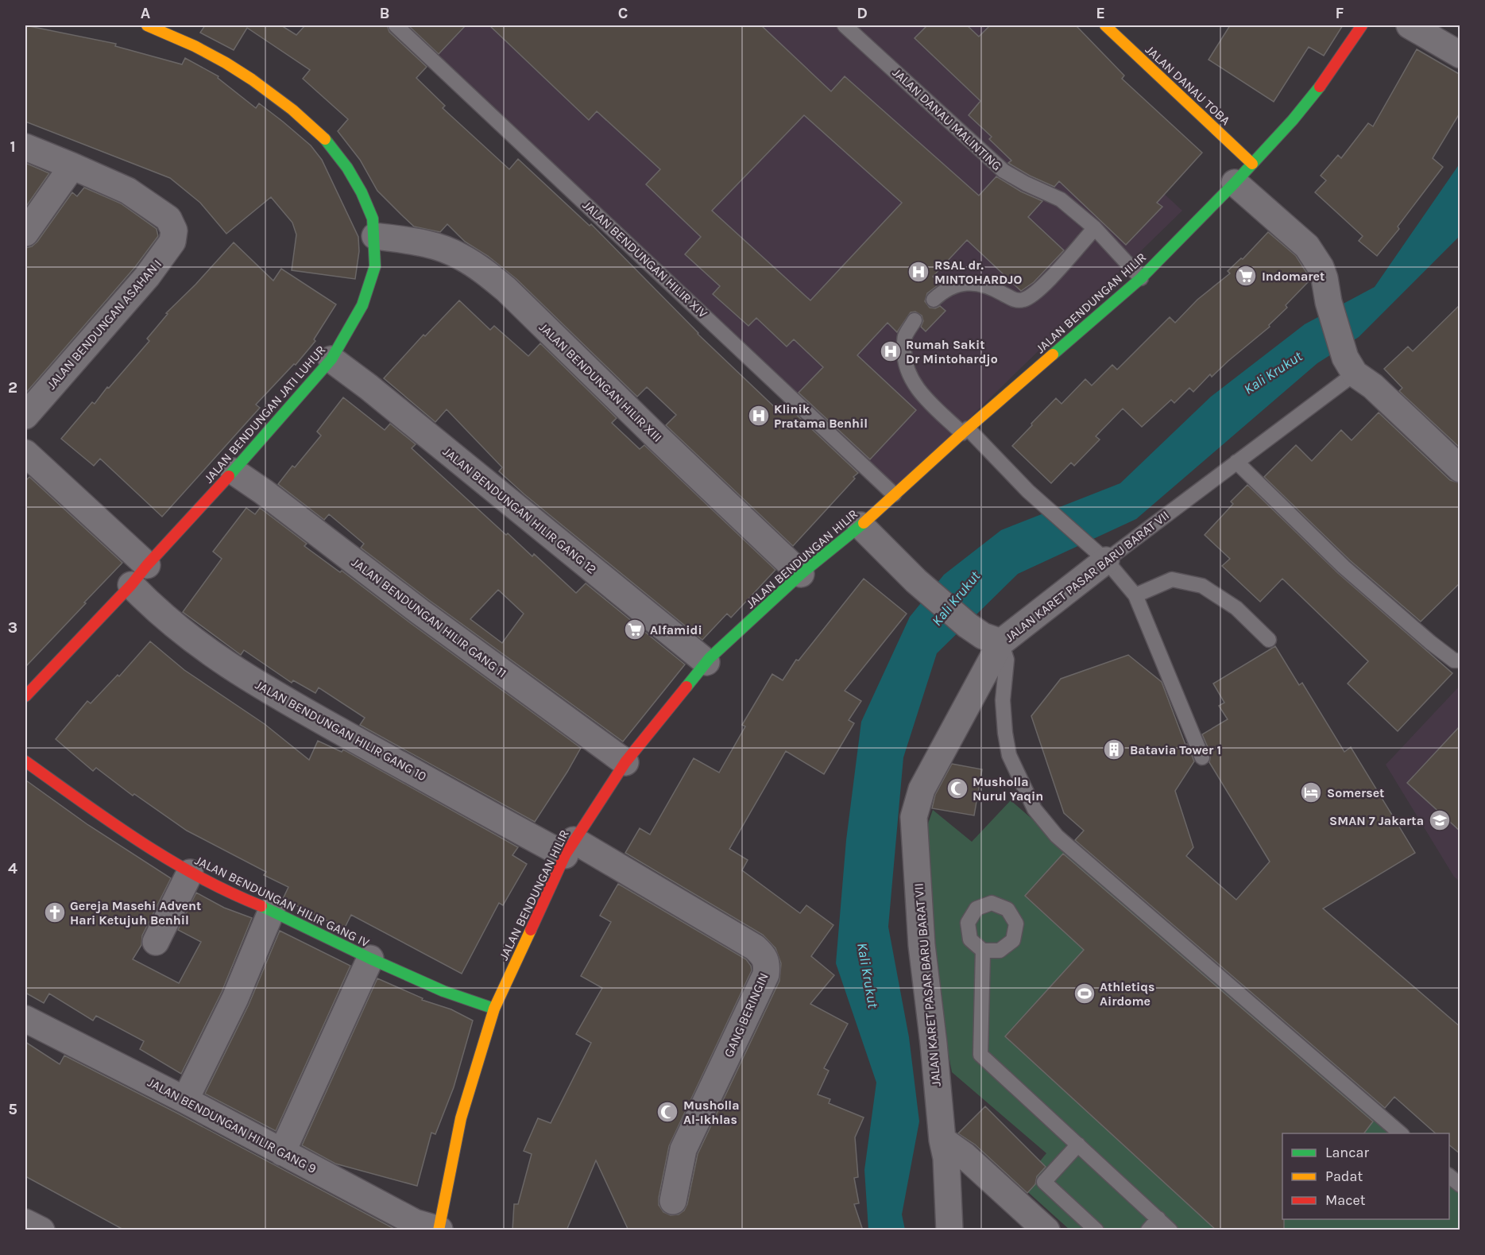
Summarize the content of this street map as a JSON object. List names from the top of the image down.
{
  "streets": {
    "street": [
      "JALAN DANAU TOBA",
      "JALAN BENDUNGAN HILIR",
      "JALAN BENDUNGAN ASAHAN I",
      "JALAN BENDUNGAN HILIR XIII",
      "JALAN BENDUNGAN JATI LUHUR",
      "JALAN BENDUNGAN HILIR GANG 12",
      "JALAN KARET PASAR BARU BARAT VII",
      "JALAN BENDUNGAN HILIR GANG 11",
      "JALAN BENDUNGAN HILIR GANG 10",
      "JALAN BENDUNGAN HILIR GANG IV",
      "GANG BERINGIN",
      "JALAN BENDUNGAN HILIR GANG 9"
    ],
    "lane": ["JALAN DANAU MALINTING", "JALAN BENDUNGAN HILIR XIV"]
  },
  "crossings": [
    ["JALAN DANAU TOBA", "JALAN BENDUNGAN HILIR"],
    ["JALAN DANAU MALINTING", "JALAN BENDUNGAN HILIR"],
    ["JALAN BENDUNGAN HILIR XIV", "JALAN BENDUNGAN HILIR"],
    ["JALAN BENDUNGAN HILIR", "JALAN BENDUNGAN HILIR XIII"],
    ["JALAN BENDUNGAN HILIR", "JALAN BENDUNGAN HILIR GANG 12"],
    ["JALAN BENDUNGAN HILIR", "JALAN BENDUNGAN HILIR GANG 11"],
    ["JALAN BENDUNGAN HILIR", "JALAN BENDUNGAN HILIR GANG 10"],
    ["JALAN BENDUNGAN HILIR", "JALAN BENDUNGAN HILIR GANG IV"],
    ["JALAN BENDUNGAN HILIR", "GANG BERINGIN"],
    ["JALAN BENDUNGAN HILIR", "JALAN BENDUNGAN HILIR GANG 9"],
    ["JALAN BENDUNGAN HILIR XIII", "JALAN BENDUNGAN JATI LUHUR"],
    ["JALAN BENDUNGAN JATI LUHUR", "JALAN BENDUNGAN HILIR GANG 12"],
    ["JALAN BENDUNGAN JATI LUHUR", "JALAN BENDUNGAN HILIR GANG 11"],
    ["JALAN BENDUNGAN JATI LUHUR", "JALAN BENDUNGAN HILIR GANG 10"],
    ["JALAN BENDUNGAN HILIR GANG 10", "GANG BERINGIN"]
  ],
  "water": ["Kali Krukut"],
  "places": {
    "hospital": ["RSAL dr. MINTOHARDJO", "Rumah Sakit Dr Mintohardjo", "Klinik Pratama Benhil"],
    "supermarket": ["Indomaret", "Alfamidi"],
    "building": ["Batavia Tower 1"],
    "mosque": ["Musholla Nurul Yaqin", "Musholla Al-Ikhlas"],
    "hotel": ["Somerset"],
    "school or university": ["SMAN 7 Jakarta"],
    "church": ["Gereja Masehi Advent Hari Ketujuh Benhil"],
    "sports": ["Athletiqs Airdome"]
  },
  "legend": ["Lancar", "Padat", "Macet"],
  "grid": {
    "columns": [
      "A",
      "B",
      "C",
      "D",
      "E",
      "F"
    ],
    "rows": [
      "1",
      "2",
      "3",
      "4",
      "5"
    ]
  }
}
